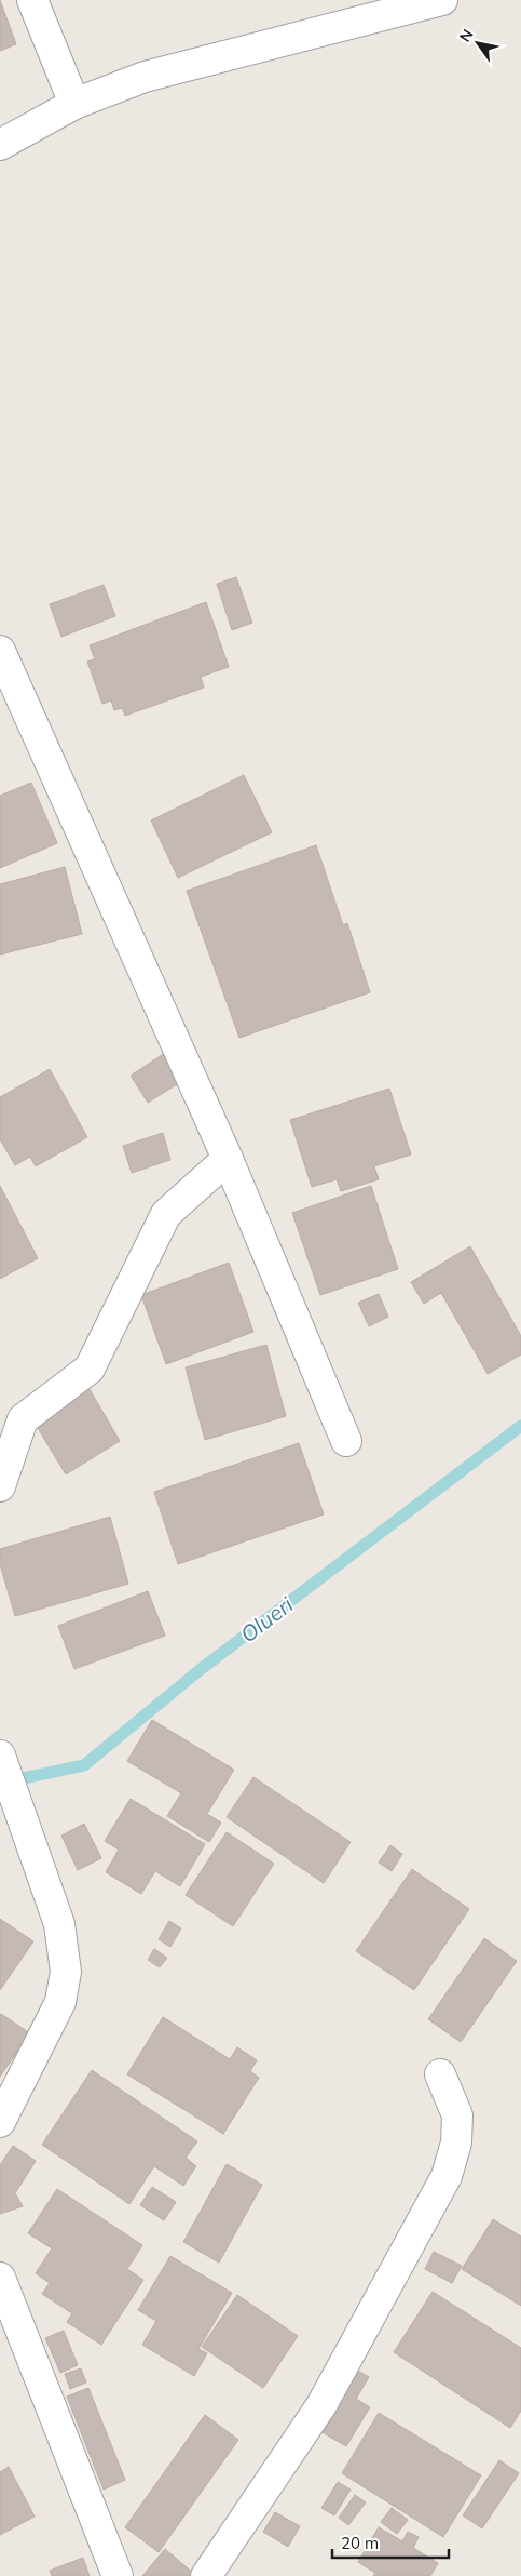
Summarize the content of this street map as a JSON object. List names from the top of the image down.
{
  "water": ["Olueri"],
  "scale_bar": "20 m",
  "north": "top left"
}
